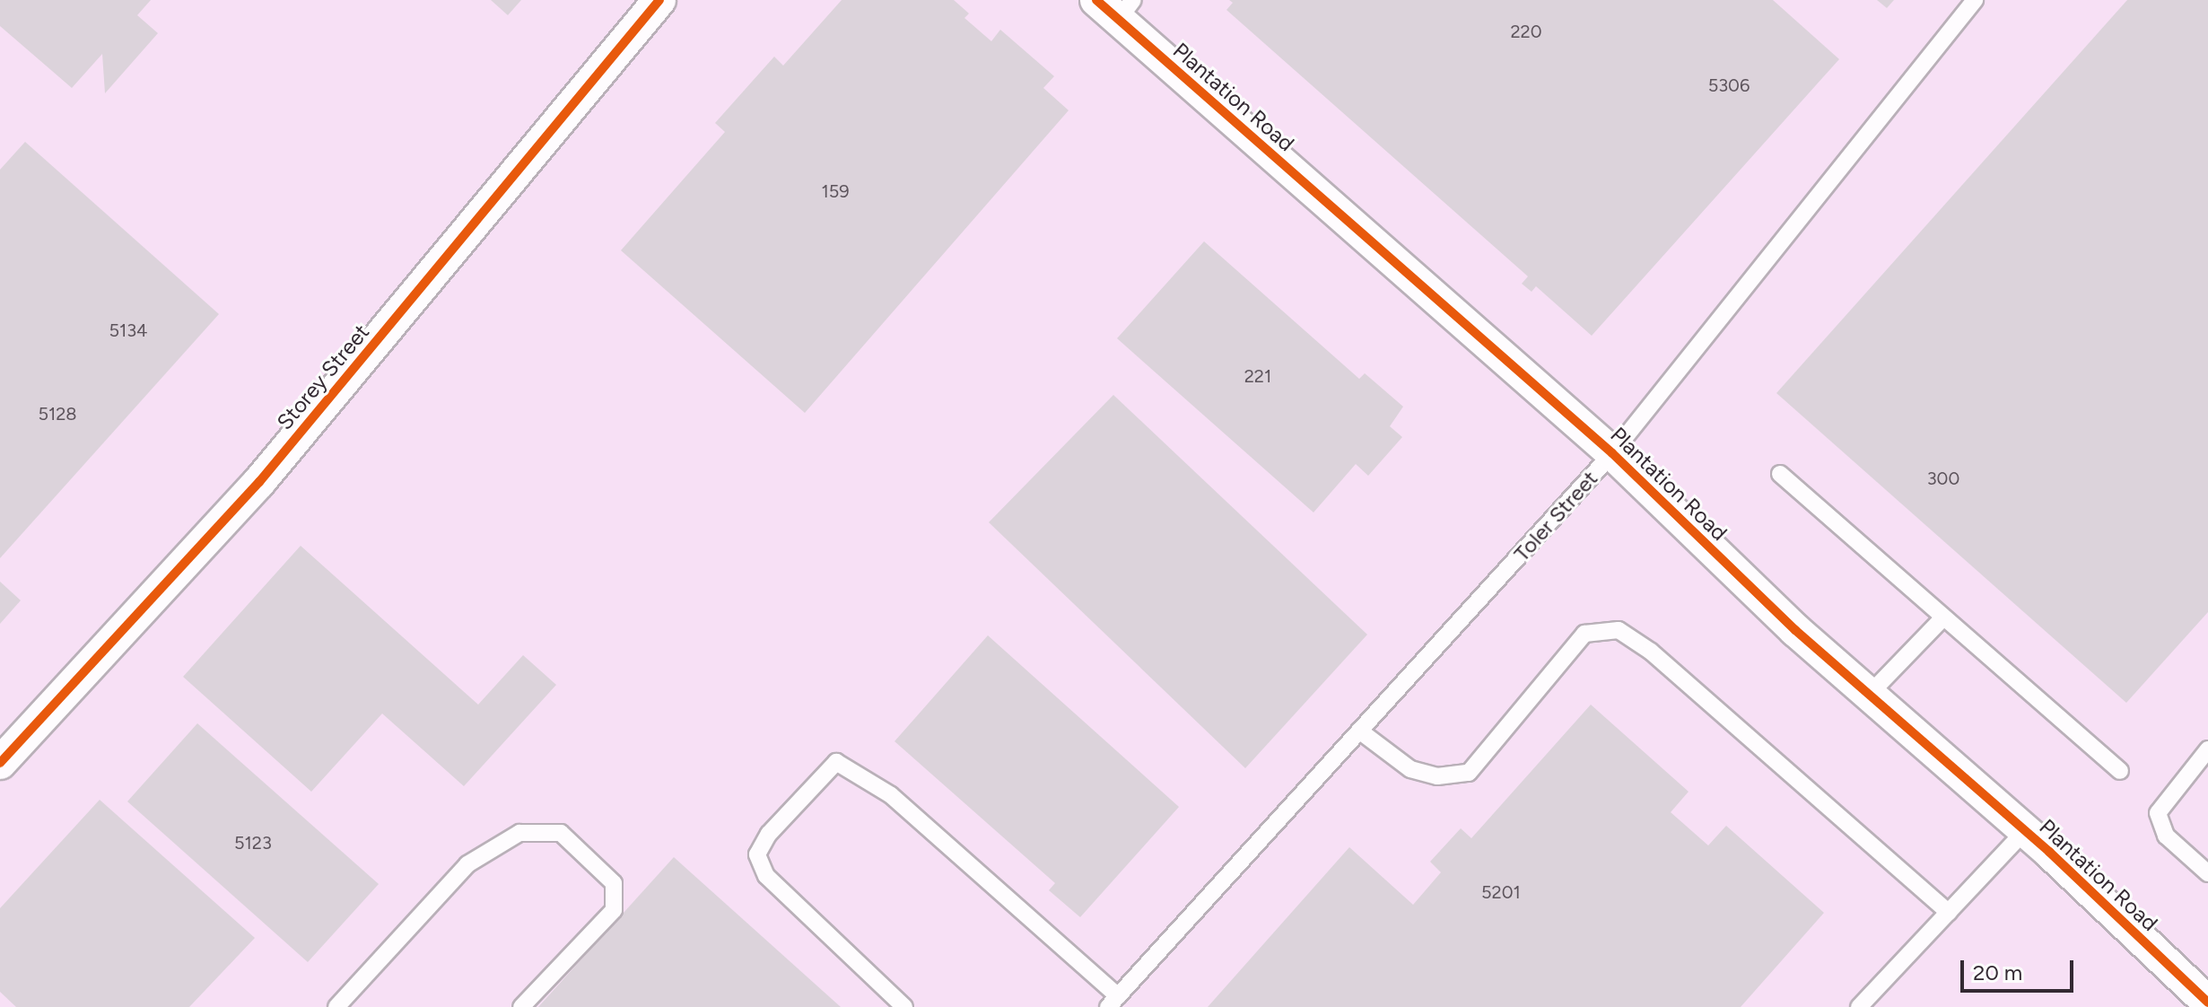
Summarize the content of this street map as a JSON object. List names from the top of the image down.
{
  "streets": {
    "street": ["Plantation Road", "Storey Street"],
    "lane": ["Toler Street"]
  },
  "crossings": [
    ["Plantation Road", "Toler Street"]
  ],
  "house_numbers": [
    "220",
    "5306",
    "159",
    "5134",
    "221",
    "5128",
    "300",
    "5123",
    "5201"
  ],
  "scale_bar": "20 m"
}
